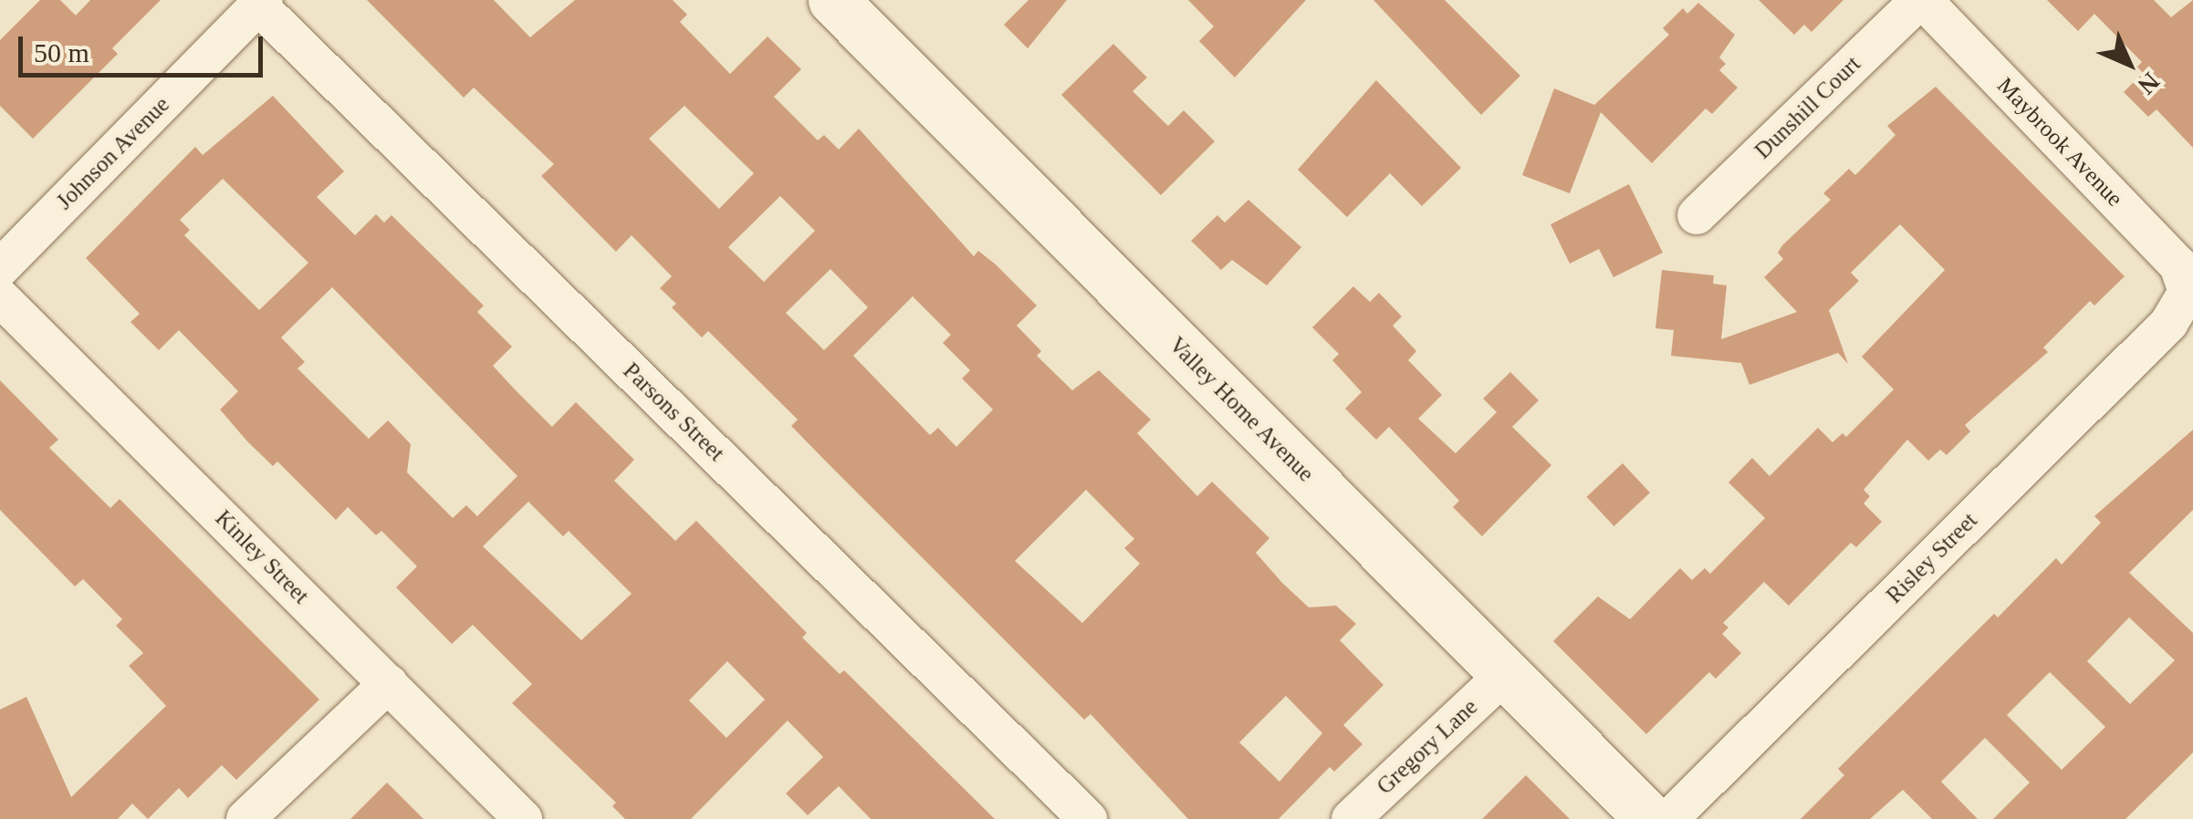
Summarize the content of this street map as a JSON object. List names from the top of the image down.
{
  "streets": {
    "street": [
      "Dunshill Court",
      "Maybrook Avenue",
      "Johnson Avenue",
      "Valley Home Avenue",
      "Parsons Street",
      "Kinley Street",
      "Risley Street",
      "Gregory Lane"
    ]
  },
  "crossings": [
    ["Dunshill Court", "Maybrook Avenue"],
    ["Maybrook Avenue", "Risley Street"],
    ["Johnson Avenue", "Parsons Street"],
    ["Valley Home Avenue", "Gregory Lane"]
  ],
  "scale_bar": "50 m",
  "north": "bottom right"
}
